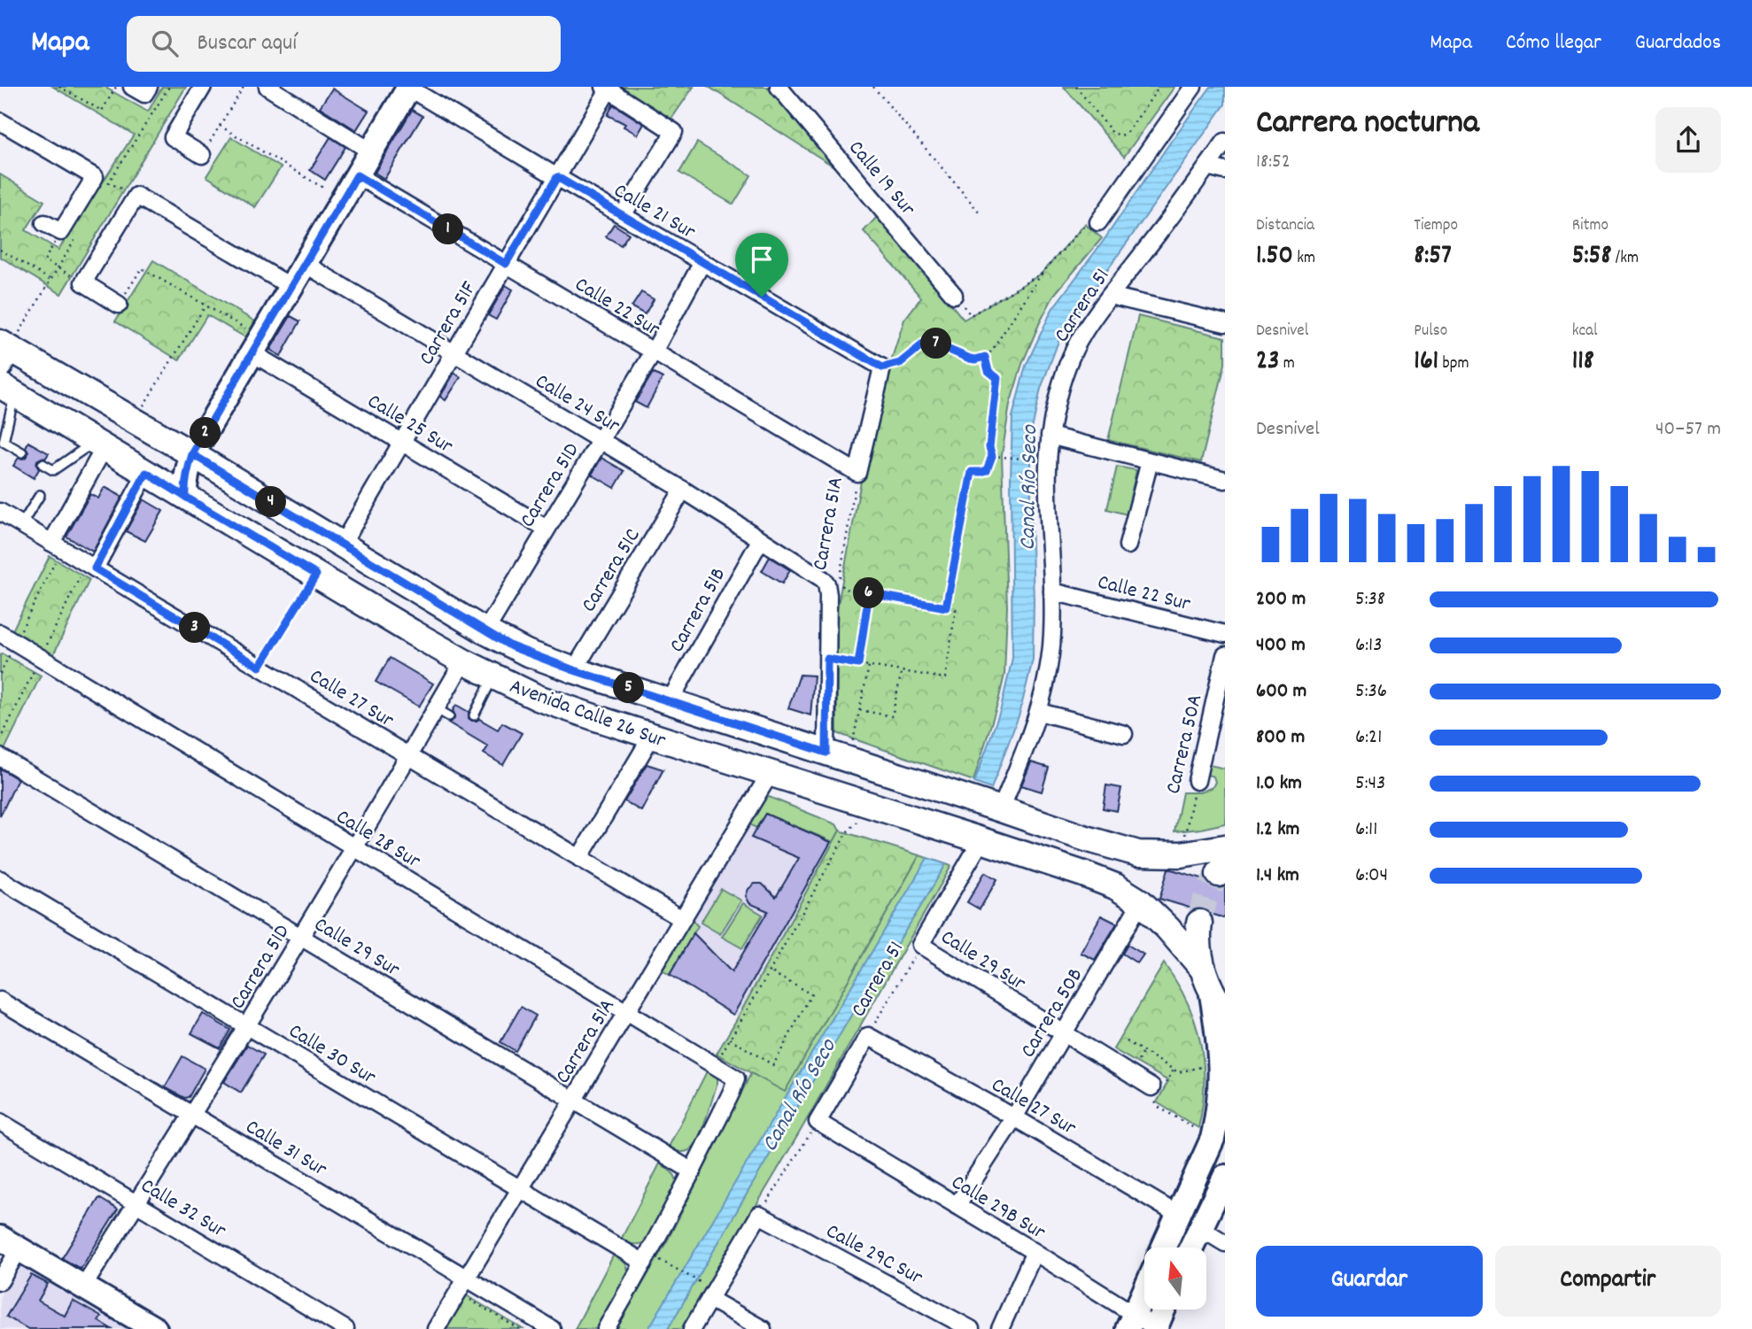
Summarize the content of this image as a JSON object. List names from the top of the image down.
{
  "streets": {
    "main road": ["Avenida Calle 26 Sur"],
    "street": [
      "Calle 19 Sur",
      "Calle 21 Sur",
      "Carrera 51",
      "Calle 22 Sur",
      "Carrera 51F",
      "Calle 24 Sur",
      "Calle 25 Sur",
      "Carrera 51D",
      "Carrera 51A",
      "Carrera 51C",
      "Carrera 51B",
      "Calle 27 Sur",
      "Carrera 50A",
      "Calle 28 Sur",
      "Calle 29 Sur",
      "Carrera 50B",
      "Calle 30 Sur",
      "Calle 31 Sur",
      "Calle 29B Sur",
      "Calle 32 Sur",
      "Calle 29C Sur"
    ]
  },
  "crossings": [
    ["Calle 21 Sur", "Carrera 51F"],
    ["Calle 21 Sur", "Carrera 51D"],
    ["Calle 21 Sur", "Carrera 51A"],
    ["Carrera 51", "Calle 22 Sur"],
    ["Carrera 51", "Calle 27 Sur"],
    ["Carrera 51", "Avenida Calle 26 Sur"],
    ["Carrera 51", "Calle 29 Sur"],
    ["Carrera 51", "Calle 29B Sur"],
    ["Calle 22 Sur", "Carrera 51F"],
    ["Calle 22 Sur", "Carrera 51D"],
    ["Calle 22 Sur", "Carrera 51A"],
    ["Carrera 51F", "Calle 24 Sur"],
    ["Carrera 51F", "Calle 25 Sur"],
    ["Carrera 51F", "Avenida Calle 26 Sur"],
    ["Calle 24 Sur", "Carrera 51D"],
    ["Calle 24 Sur", "Carrera 51A"],
    ["Calle 24 Sur", "Carrera 51C"],
    ["Calle 24 Sur", "Carrera 51B"],
    ["Calle 25 Sur", "Carrera 51D"],
    ["Carrera 51D", "Calle 27 Sur"],
    ["Carrera 51D", "Avenida Calle 26 Sur"],
    ["Carrera 51D", "Calle 28 Sur"],
    ["Carrera 51D", "Calle 29 Sur"],
    ["Carrera 51D", "Calle 30 Sur"],
    ["Carrera 51D", "Calle 31 Sur"],
    ["Carrera 51D", "Calle 32 Sur"],
    ["Carrera 51A", "Calle 27 Sur"],
    ["Carrera 51A", "Avenida Calle 26 Sur"],
    ["Carrera 51A", "Calle 28 Sur"],
    ["Carrera 51A", "Calle 29 Sur"],
    ["Carrera 51A", "Calle 30 Sur"],
    ["Carrera 51A", "Calle 31 Sur"],
    ["Carrera 51C", "Avenida Calle 26 Sur"],
    ["Carrera 51B", "Avenida Calle 26 Sur"],
    ["Calle 27 Sur", "Carrera 50B"],
    ["Avenida Calle 26 Sur", "Carrera 50B"],
    ["Calle 28 Sur", "Calle 29 Sur"],
    ["Calle 29 Sur", "Carrera 50B"],
    ["Carrera 50B", "Calle 29B Sur"]
  ],
  "water": ["Canal Río Seco"],
  "north": "top",
  "page": {
    "header": "Mapa",
    "search": "Buscar aquí",
    "nav": ["Mapa", "Cómo llegar", "Guardados"],
    "heading": ["Carrera nocturna", "18:52"],
    "stats": [
      ["Distancia", "1.50 km"],
      ["Tiempo", "8:57"],
      ["Ritmo", "5:58 /km"],
      ["Desnivel", "23 m"],
      ["Pulso", "161 bpm"],
      ["kcal", "118"]
    ],
    "pins": [
      "1",
      "7",
      "2",
      "4",
      "6",
      "3",
      "5"
    ],
    "chart": ["Desnivel", "40–57 m"],
    "list": [
      {
        "name": "200 m",
        "note": "5:38"
      },
      {
        "name": "400 m",
        "note": "6:13"
      },
      {
        "name": "600 m",
        "note": "5:36"
      },
      {
        "name": "800 m",
        "note": "6:21"
      },
      {
        "name": "1.0 km",
        "note": "5:43"
      },
      {
        "name": "1.2 km",
        "note": "6:11"
      },
      {
        "name": "1.4 km",
        "note": "6:04"
      }
    ],
    "buttons": ["Guardar", "Compartir"]
  }
}
